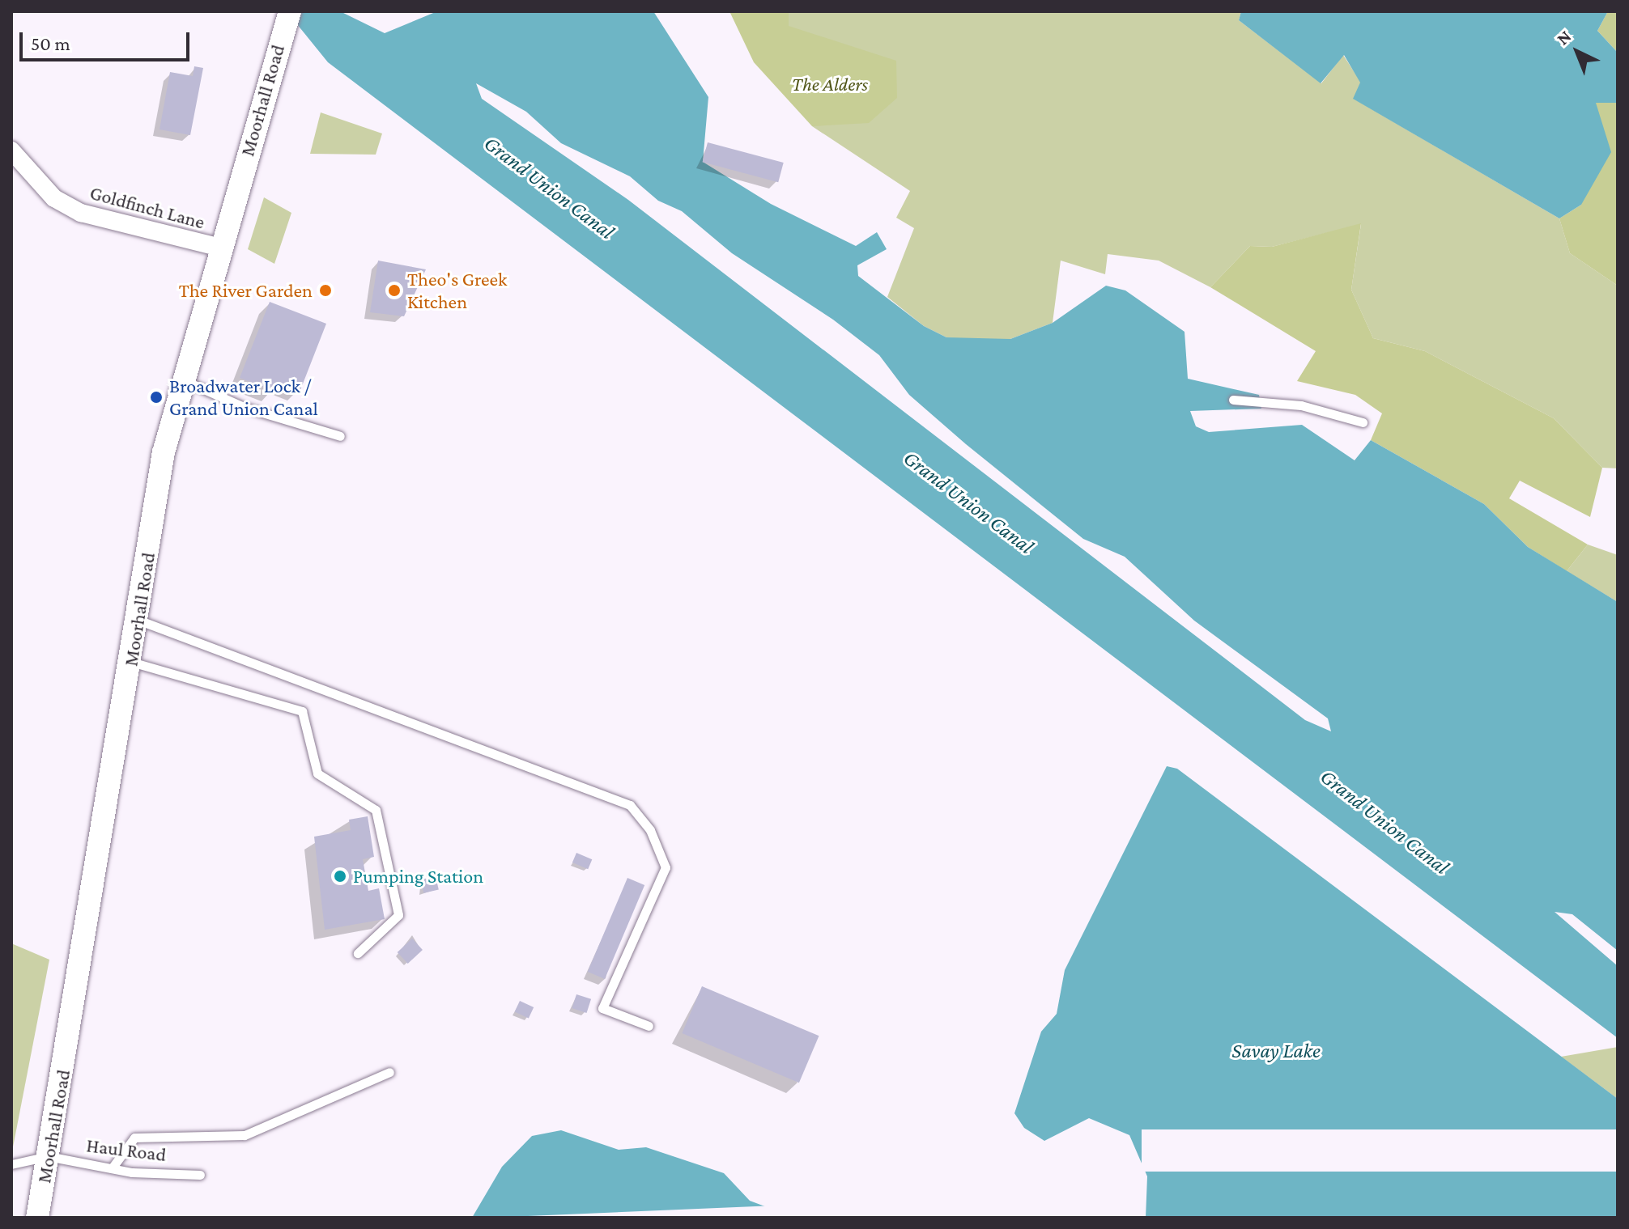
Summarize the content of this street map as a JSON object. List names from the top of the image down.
{
  "streets": {
    "street": ["Moorhall Road", "Goldfinch Lane"],
    "lane": ["Haul Road"]
  },
  "crossings": [
    ["Moorhall Road", "Goldfinch Lane"],
    ["Moorhall Road", "Haul Road"]
  ],
  "water": ["Grand Union Canal", "Savay Lake"],
  "parks": ["The Alders"],
  "places": [
    "The River Garden",
    "Theo's Greek Kitchen",
    "Broadwater Lock / Grand Union Canal",
    "Pumping Station"
  ],
  "scale_bar": "50 m",
  "north": "top left"
}
